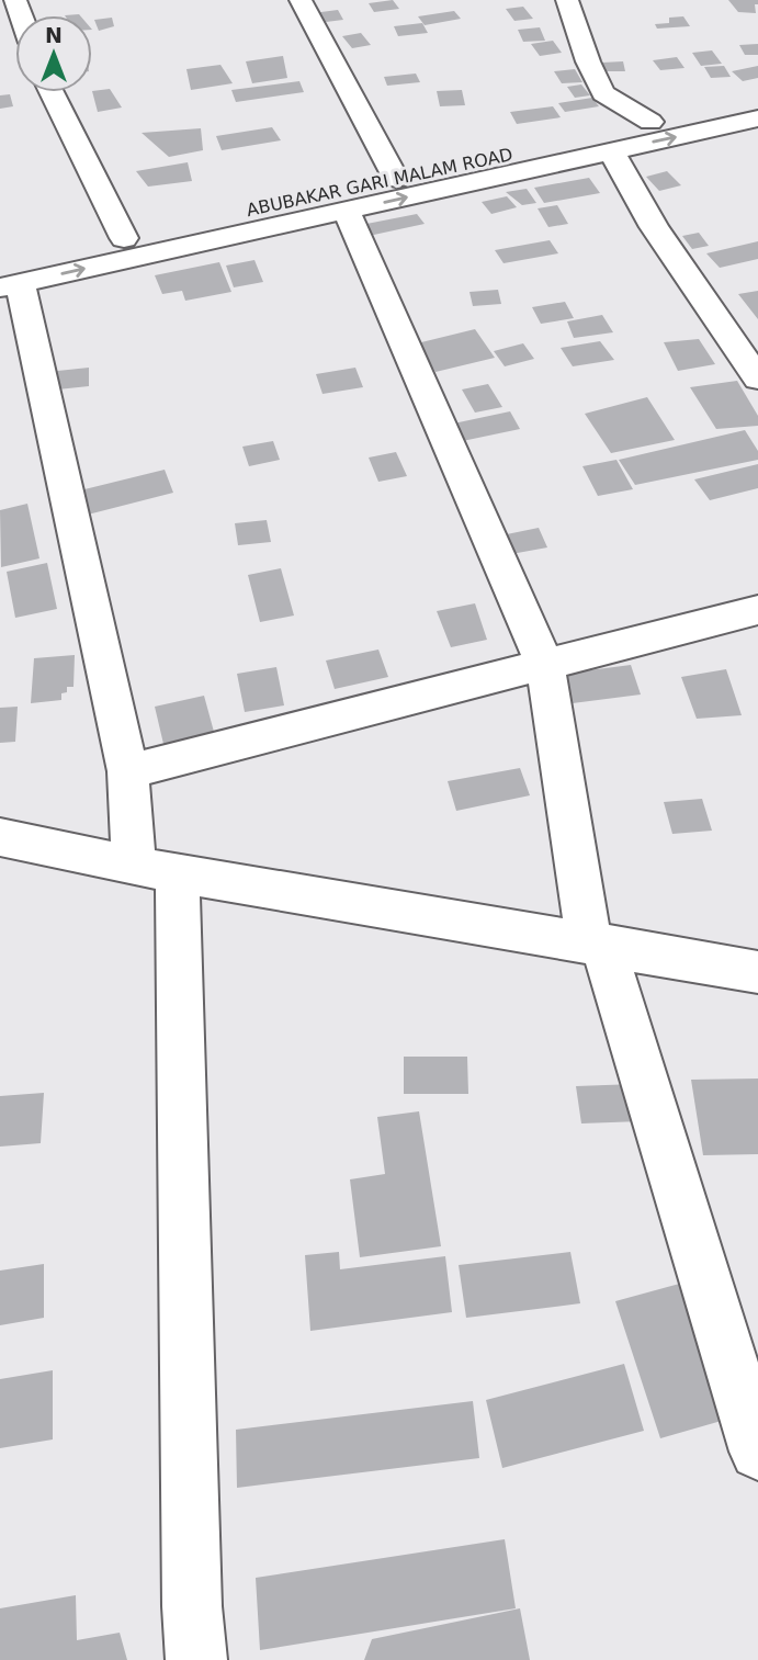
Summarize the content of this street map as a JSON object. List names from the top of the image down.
{
  "streets": {
    "street": ["ABUBAKAR GARI MALAM ROAD"]
  },
  "north": "top"
}
